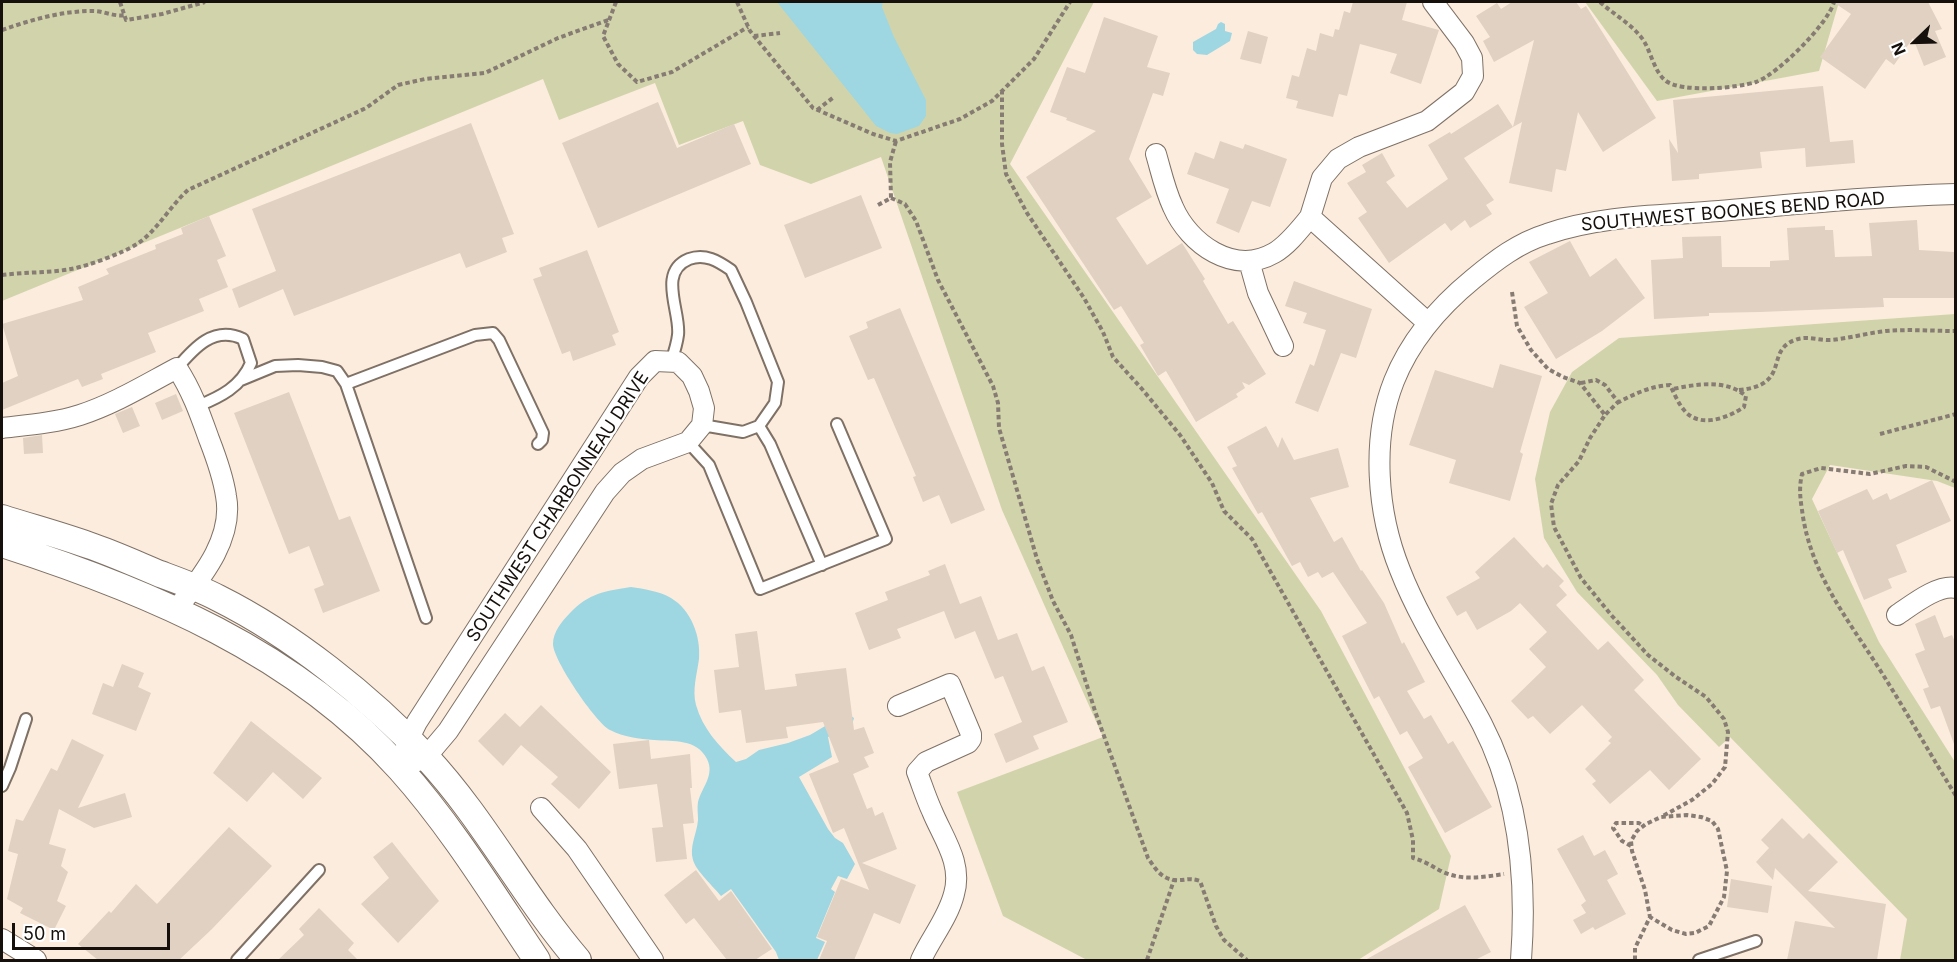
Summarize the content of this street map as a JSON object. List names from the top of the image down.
{
  "streets": {
    "street": ["SOUTHWEST BOONES BEND ROAD", "SOUTHWEST CHARBONNEAU DRIVE"]
  },
  "scale_bar": "50 m",
  "north": "bottom left"
}
